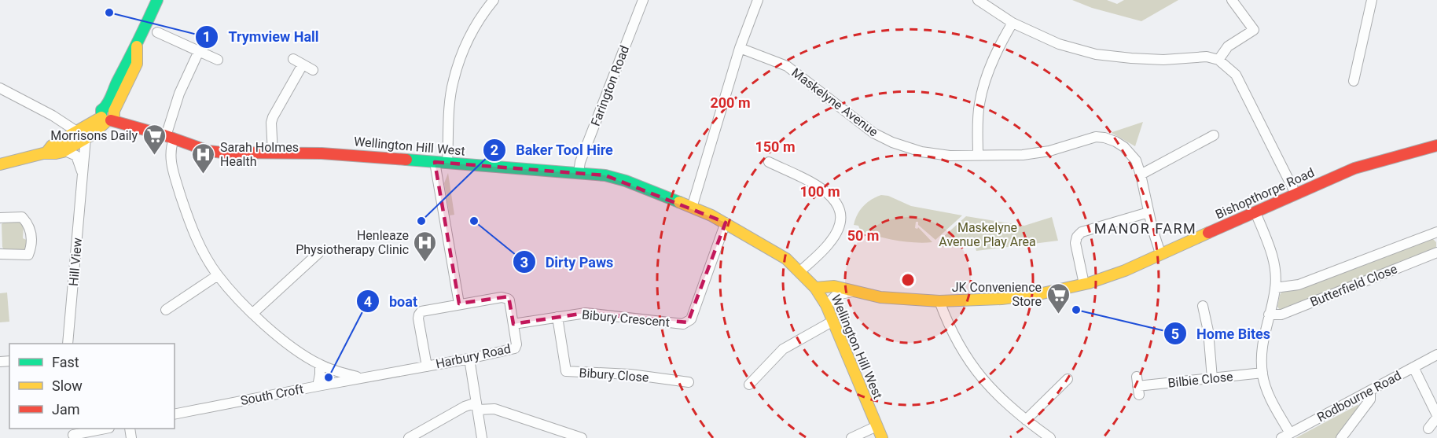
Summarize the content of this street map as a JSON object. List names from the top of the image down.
{
  "streets": {
    "street": [
      "Farington Road",
      "Maskelyne Avenue",
      "Wellington Hill West",
      "Bishopthorpe Road",
      "Hill View",
      "Butterfield Close",
      "Bibury Crescent",
      "Harbury Road",
      "Bibury Close",
      "Bilbie Close",
      "South Croft",
      "Rodbourne Road"
    ]
  },
  "crossings": [
    ["Farington Road", "Wellington Hill West"],
    ["Maskelyne Avenue", "Bishopthorpe Road"],
    ["Wellington Hill West", "Bishopthorpe Road"],
    ["Wellington Hill West", "Bibury Crescent"],
    ["Bibury Crescent", "Harbury Road"],
    ["Bibury Crescent", "Bibury Close"],
    ["Harbury Road", "South Croft"]
  ],
  "districts": ["MANOR FARM"],
  "parks": ["Maskelyne Avenue Play Area"],
  "places": {
    "other": [
      "Trymview Hall",
      "Baker Tool Hire",
      "Dirty Paws",
      "Home Bites",
      "boat"
    ],
    "supermarket": ["Morrisons Daily", "JK Convenience Store"],
    "hospital": ["Sarah Holmes Health", "Henleaze Physiotherapy Clinic"]
  },
  "legend": ["Fast", "Slow", "Jam"],
  "rings": [
    "200 m",
    "150 m",
    "100 m",
    "50 m"
  ]
}
